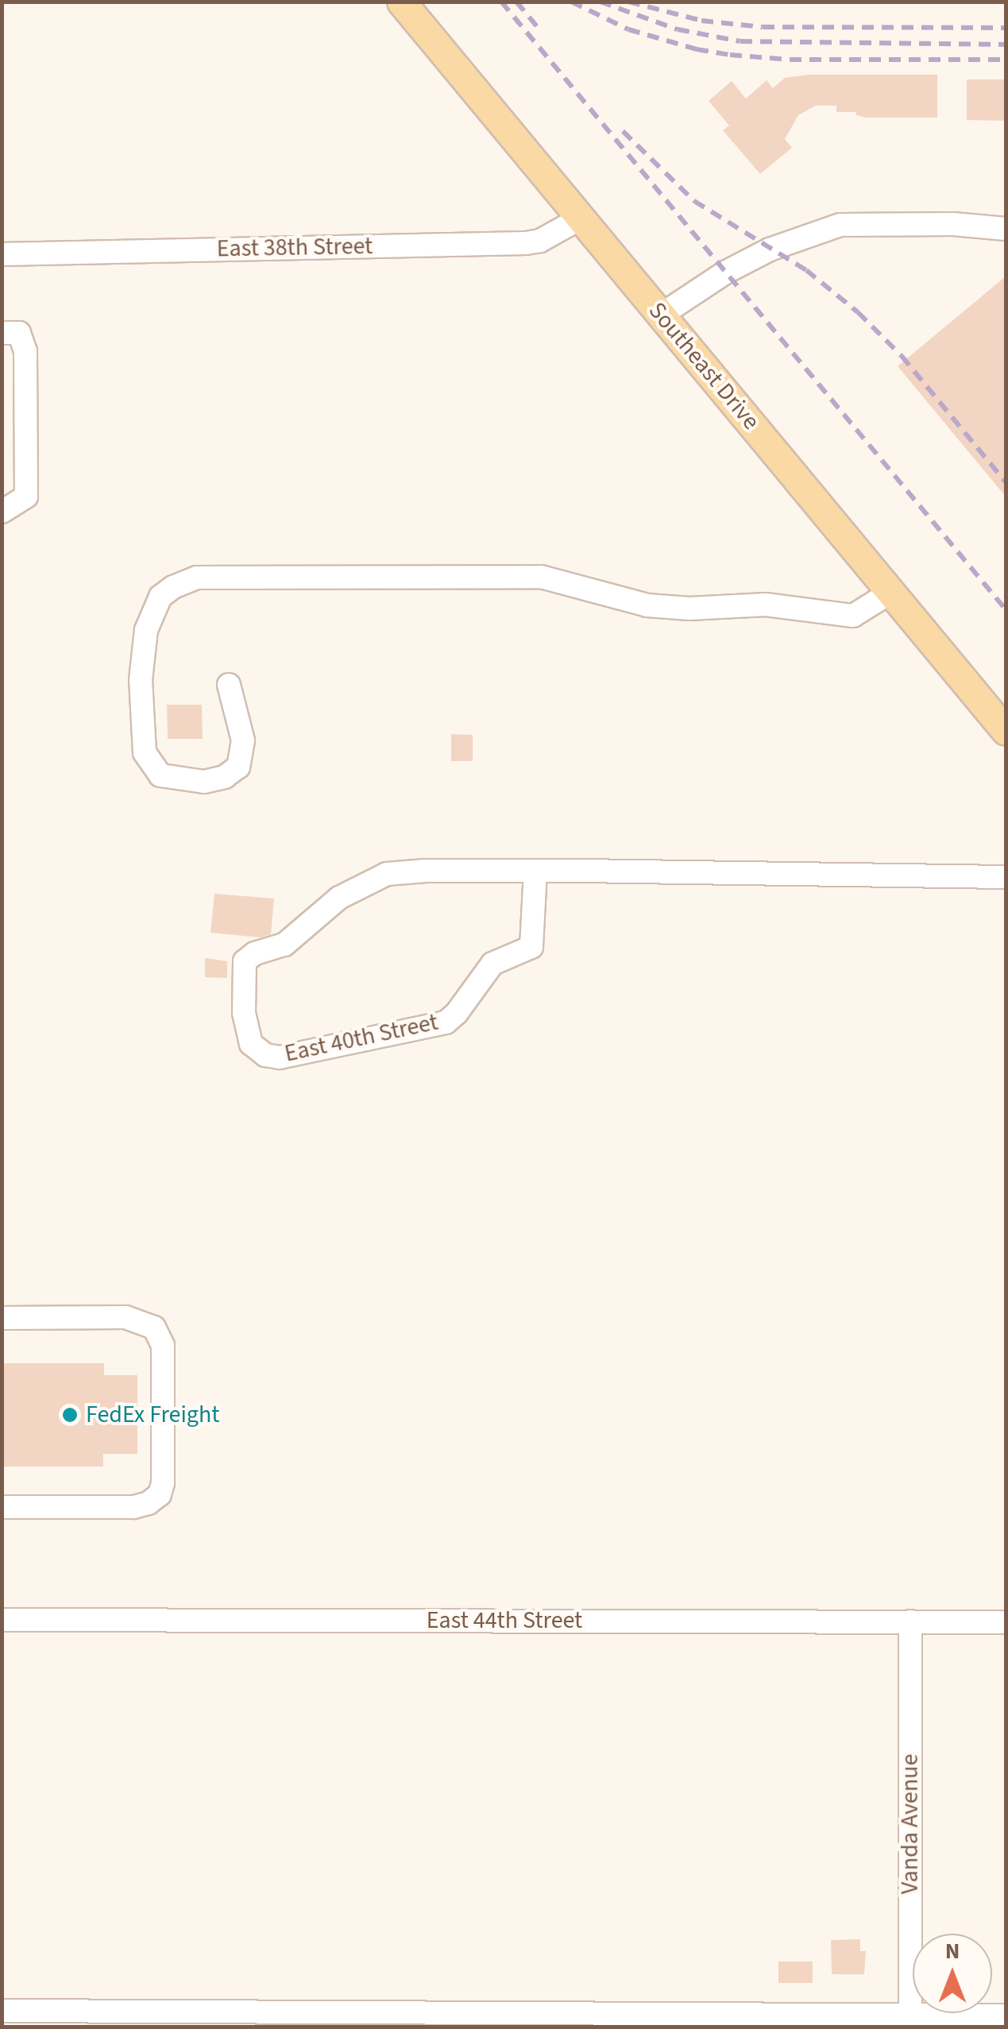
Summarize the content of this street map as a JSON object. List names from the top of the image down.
{
  "streets": {
    "main road": ["Southeast Drive"],
    "street": [
      "East 38th Street",
      "East 40th Street",
      "East 44th Street",
      "Vanda Avenue"
    ]
  },
  "crossings": [
    ["East 38th Street", "Southeast Drive"],
    ["East 44th Street", "Vanda Avenue"]
  ],
  "places": ["FedEx Freight"],
  "north": "top"
}
